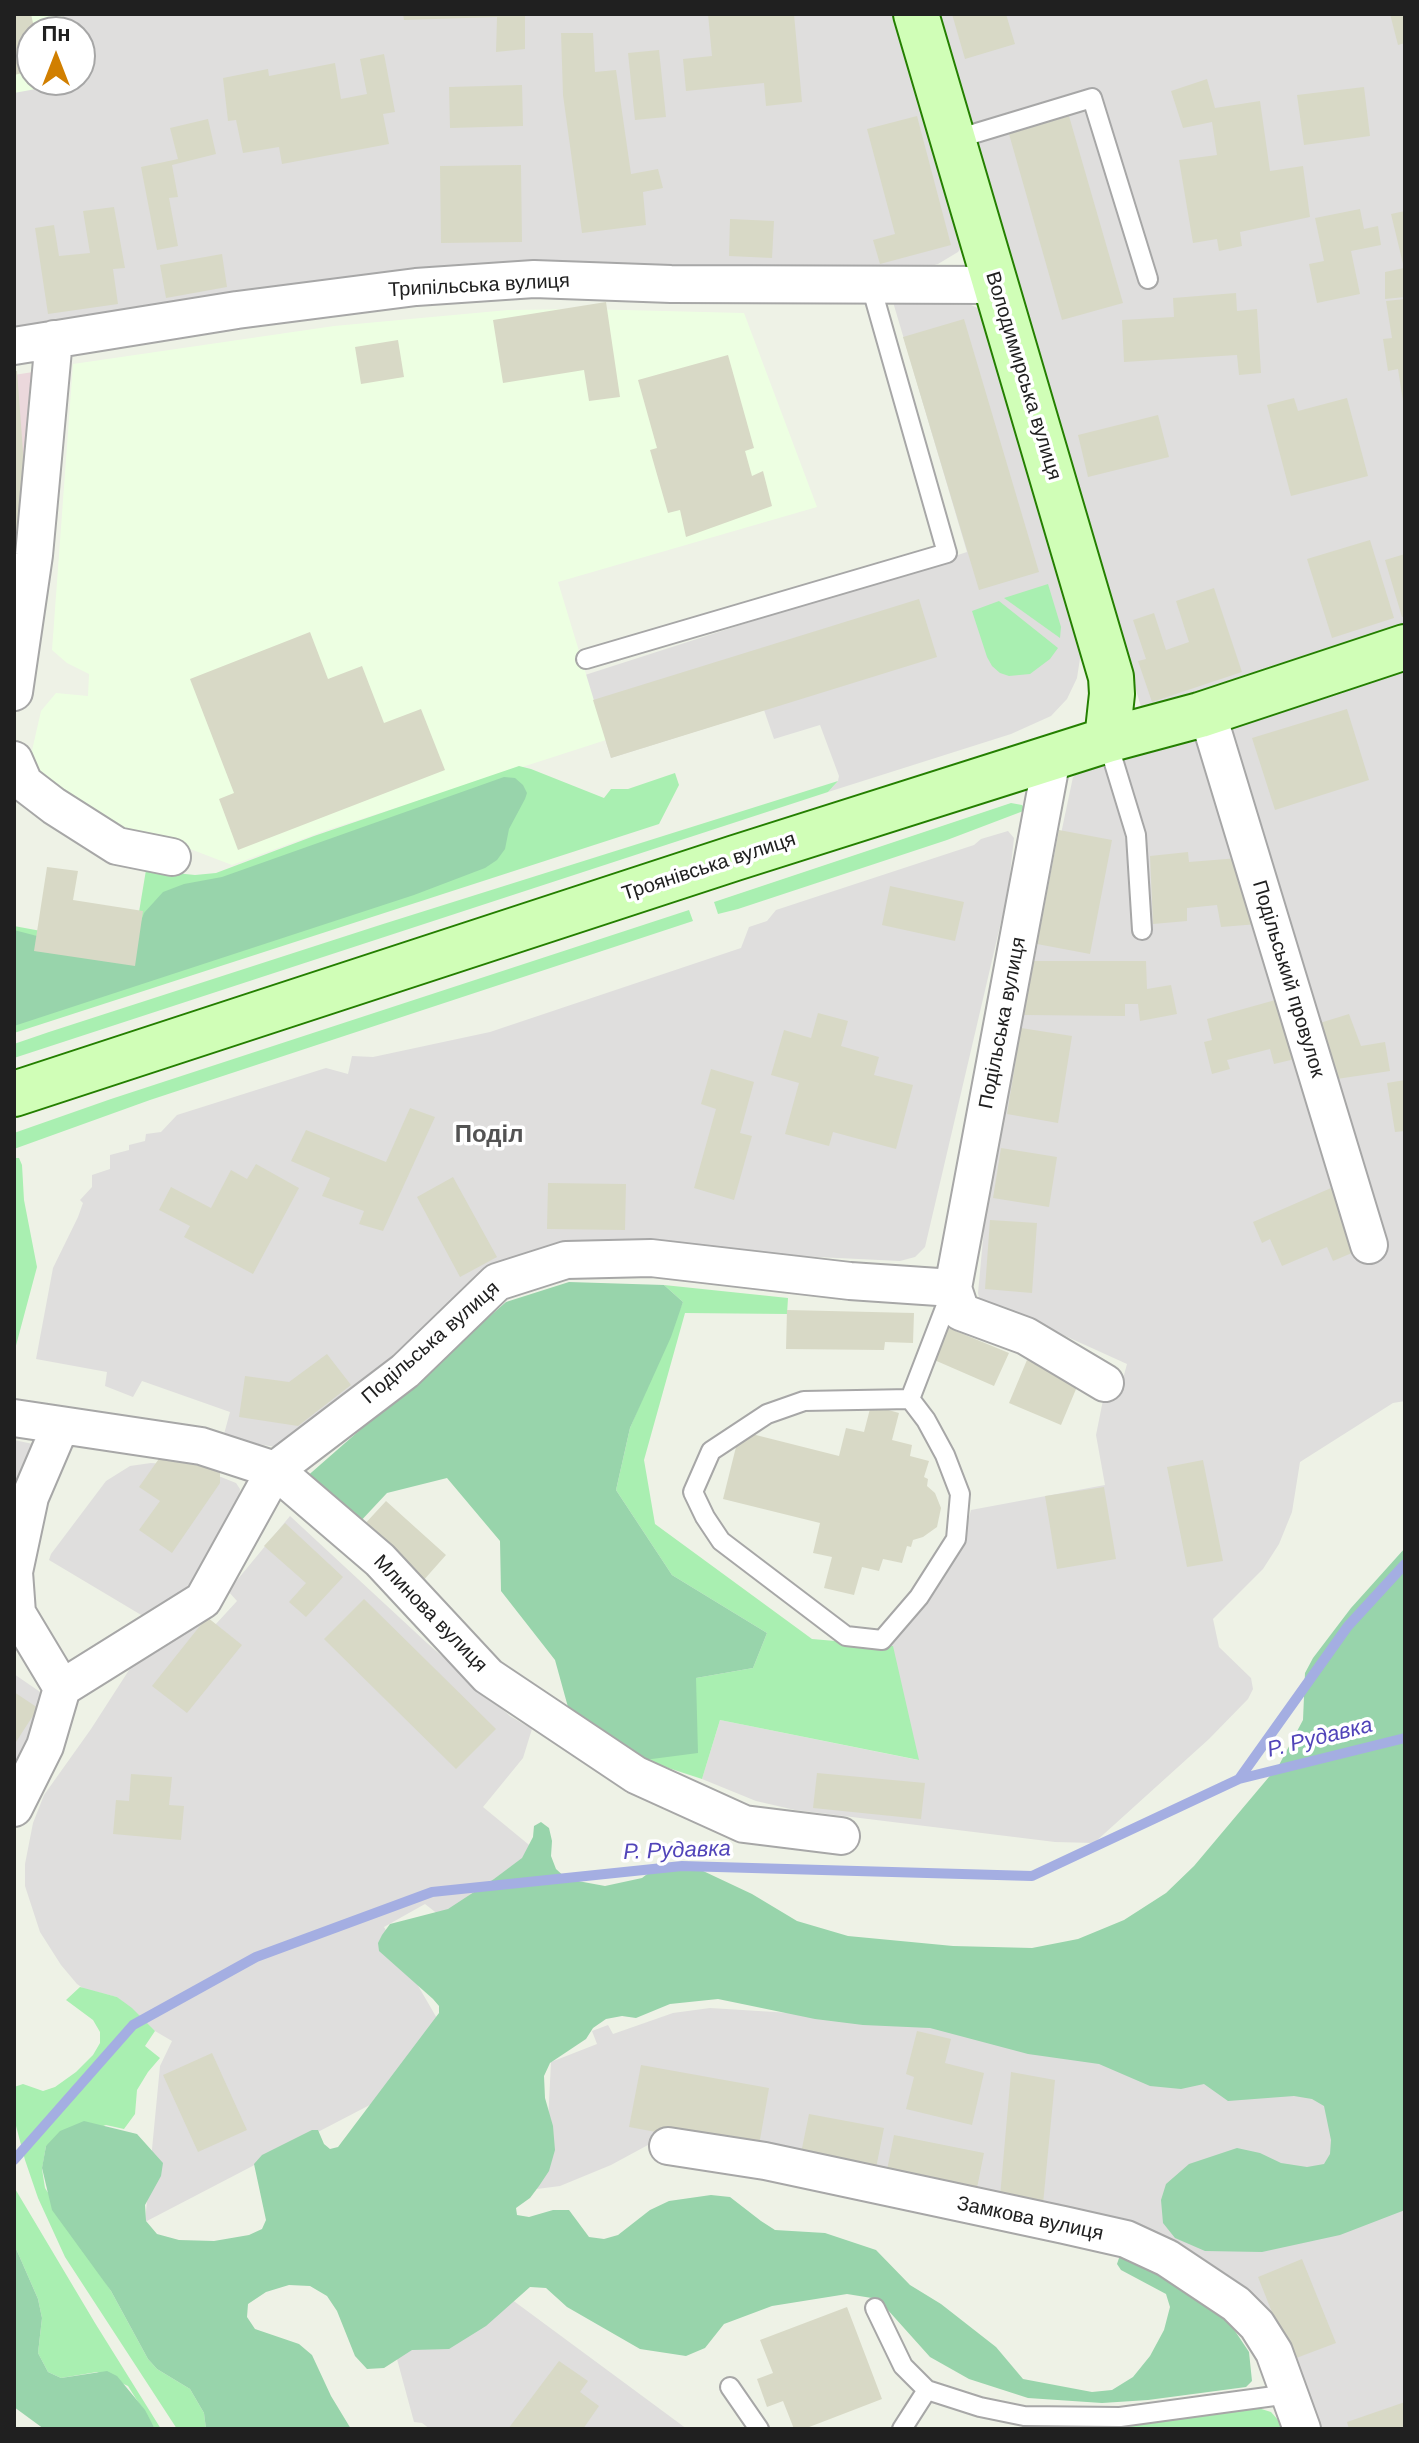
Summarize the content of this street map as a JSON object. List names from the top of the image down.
{
  "streets": {
    "street": [
      "Трипільська вулиця",
      "Володимирська вулиця",
      "Троянівська вулиця",
      "Подільський провулок",
      "Подільська вулиця",
      "Млинова вулиця",
      "Замкова вулиця"
    ]
  },
  "crossings": [
    ["Трипільська вулиця", "Володимирська вулиця"],
    ["Володимирська вулиця", "Троянівська вулиця"],
    ["Троянівська вулиця", "Подільський провулок"],
    ["Троянівська вулиця", "Подільська вулиця"],
    ["Подільська вулиця", "Млинова вулиця"]
  ],
  "districts": ["Поділ"],
  "water": ["Р. Рудавка"],
  "north": "top"
}
